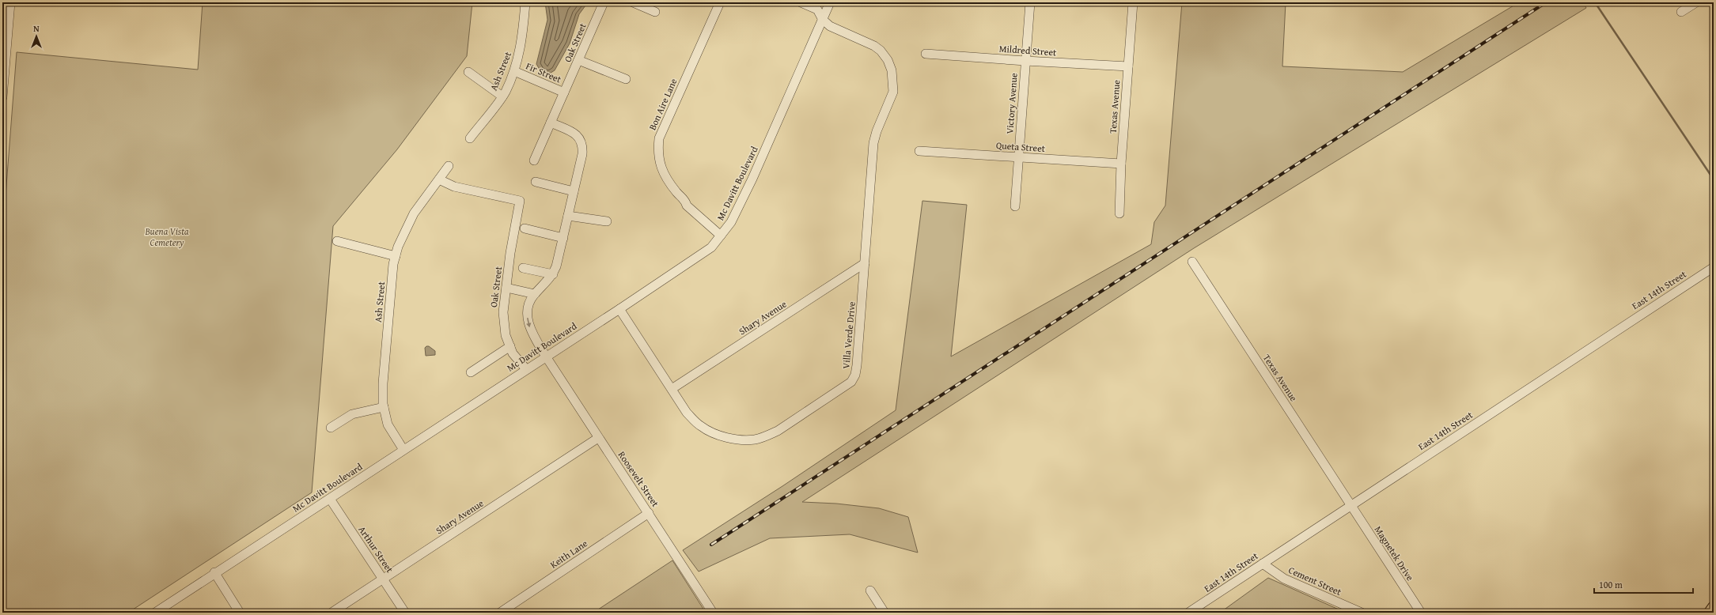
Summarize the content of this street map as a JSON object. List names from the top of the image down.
{
  "streets": {
    "street": [
      "Oak Street",
      "Mildred Street",
      "Ash Street",
      "Fir Street",
      "Victory Avenue",
      "Bon Aire Lane",
      "Texas Avenue",
      "Queta Street",
      "Mc Davitt Boulevard",
      "East 14th Street",
      "Shary Avenue",
      "Villa Verde Drive",
      "Roosevelt Street",
      "Arthur Street",
      "Magnetek Drive",
      "Keith Lane",
      "Cement Street"
    ]
  },
  "crossings": [
    ["Oak Street", "Ash Street"],
    ["Oak Street", "Fir Street"],
    ["Oak Street", "Mc Davitt Boulevard"],
    ["Mildred Street", "Victory Avenue"],
    ["Mildred Street", "Texas Avenue"],
    ["Ash Street", "Fir Street"],
    ["Ash Street", "Mc Davitt Boulevard"],
    ["Victory Avenue", "Queta Street"],
    ["Bon Aire Lane", "Mc Davitt Boulevard"],
    ["Texas Avenue", "Queta Street"],
    ["Texas Avenue", "East 14th Street"],
    ["Texas Avenue", "Magnetek Drive"],
    ["Mc Davitt Boulevard", "Villa Verde Drive"],
    ["Mc Davitt Boulevard", "Roosevelt Street"],
    ["Mc Davitt Boulevard", "Arthur Street"],
    ["East 14th Street", "Magnetek Drive"],
    ["East 14th Street", "Cement Street"],
    ["Shary Avenue", "Villa Verde Drive"],
    ["Shary Avenue", "Roosevelt Street"],
    ["Shary Avenue", "Arthur Street"],
    ["Roosevelt Street", "Keith Lane"]
  ],
  "parks": ["Buena Vista Cemetery"],
  "scale_bar": "100 m",
  "north": "top"
}
